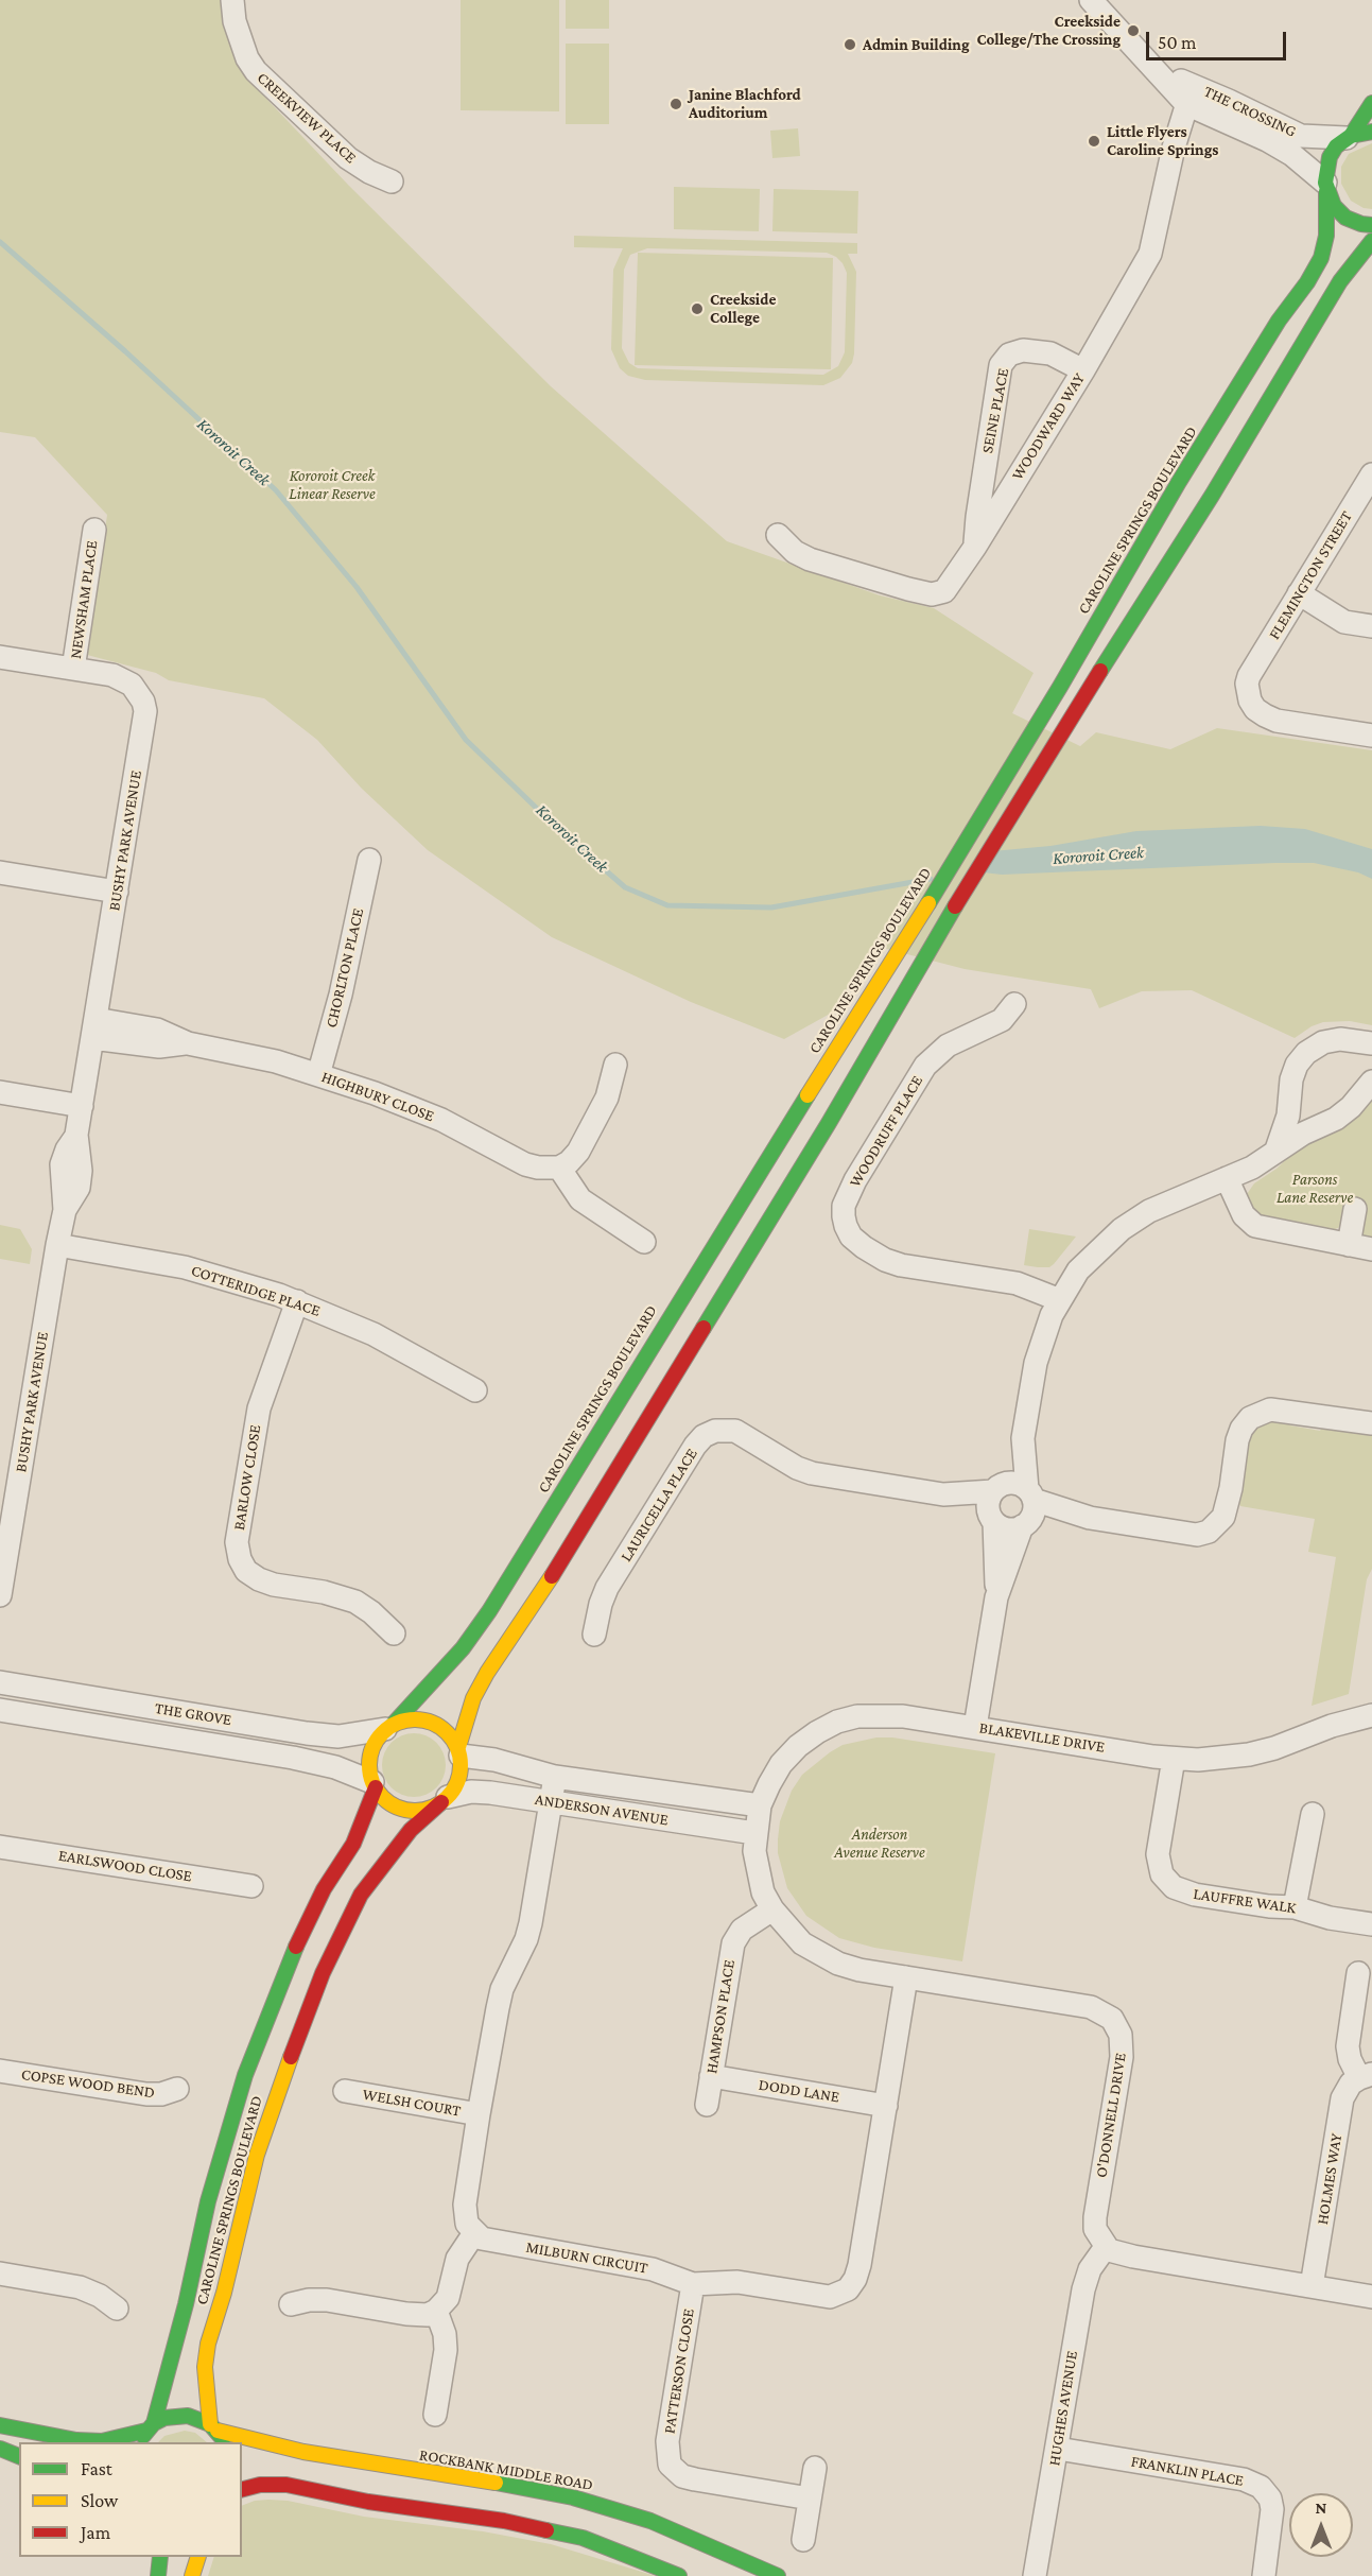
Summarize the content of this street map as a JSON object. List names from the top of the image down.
{
  "streets": {
    "main road": ["CAROLINE SPRINGS BOULEVARD", "ROCKBANK MIDDLE ROAD"],
    "street": [
      "THE CROSSING",
      "CREEKVIEW PLACE",
      "SEINE PLACE",
      "WOODWARD WAY",
      "FLEMINGTON STREET",
      "NEWSHAM PLACE",
      "BUSHY PARK AVENUE",
      "CHORLTON PLACE",
      "HIGHBURY CLOSE",
      "WOODRUFF PLACE",
      "COTTERIDGE PLACE",
      "BARLOW CLOSE",
      "LAURICELLA PLACE",
      "THE GROVE",
      "BLAKEVILLE DRIVE",
      "ANDERSON AVENUE",
      "EARLSWOOD CLOSE",
      "LAUFFRE WALK",
      "HAMPSON PLACE",
      "COPSE WOOD BEND",
      "DODD LANE",
      "WELSH COURT",
      "O'DONNELL DRIVE",
      "HOLMES WAY",
      "MILBURN CIRCUIT",
      "PATTERSON CLOSE",
      "HUGHES AVENUE",
      "FRANKLIN PLACE"
    ]
  },
  "crossings": [
    ["THE CROSSING", "WOODWARD WAY"],
    ["THE CROSSING", "CAROLINE SPRINGS BOULEVARD"],
    ["SEINE PLACE", "WOODWARD WAY"],
    ["CAROLINE SPRINGS BOULEVARD", "THE GROVE"],
    ["CAROLINE SPRINGS BOULEVARD", "ANDERSON AVENUE"],
    ["CAROLINE SPRINGS BOULEVARD", "ROCKBANK MIDDLE ROAD"],
    ["NEWSHAM PLACE", "BUSHY PARK AVENUE"],
    ["BUSHY PARK AVENUE", "HIGHBURY CLOSE"],
    ["BUSHY PARK AVENUE", "COTTERIDGE PLACE"],
    ["CHORLTON PLACE", "HIGHBURY CLOSE"],
    ["COTTERIDGE PLACE", "BARLOW CLOSE"],
    ["THE GROVE", "ANDERSON AVENUE"],
    ["BLAKEVILLE DRIVE", "ANDERSON AVENUE"],
    ["BLAKEVILLE DRIVE", "LAUFFRE WALK"],
    ["BLAKEVILLE DRIVE", "O'DONNELL DRIVE"],
    ["ANDERSON AVENUE", "O'DONNELL DRIVE"],
    ["HAMPSON PLACE", "DODD LANE"],
    ["HAMPSON PLACE", "O'DONNELL DRIVE"],
    ["DODD LANE", "MILBURN CIRCUIT"],
    ["O'DONNELL DRIVE", "MILBURN CIRCUIT"],
    ["O'DONNELL DRIVE", "HUGHES AVENUE"],
    ["MILBURN CIRCUIT", "PATTERSON CLOSE"],
    ["HUGHES AVENUE", "FRANKLIN PLACE"]
  ],
  "water": ["Kororoit Creek"],
  "parks": ["Kororoit Creek Linear Reserve", "Parsons Lane Reserve", "Anderson Avenue Reserve"],
  "places": [
    "Creekside College/The Crossing",
    "Admin Building",
    "Janine Blachford Auditorium",
    "Little Flyers Caroline Springs",
    "Creekside College"
  ],
  "legend": ["Fast", "Slow", "Jam"],
  "scale_bar": "50 m",
  "north": "top"
}
